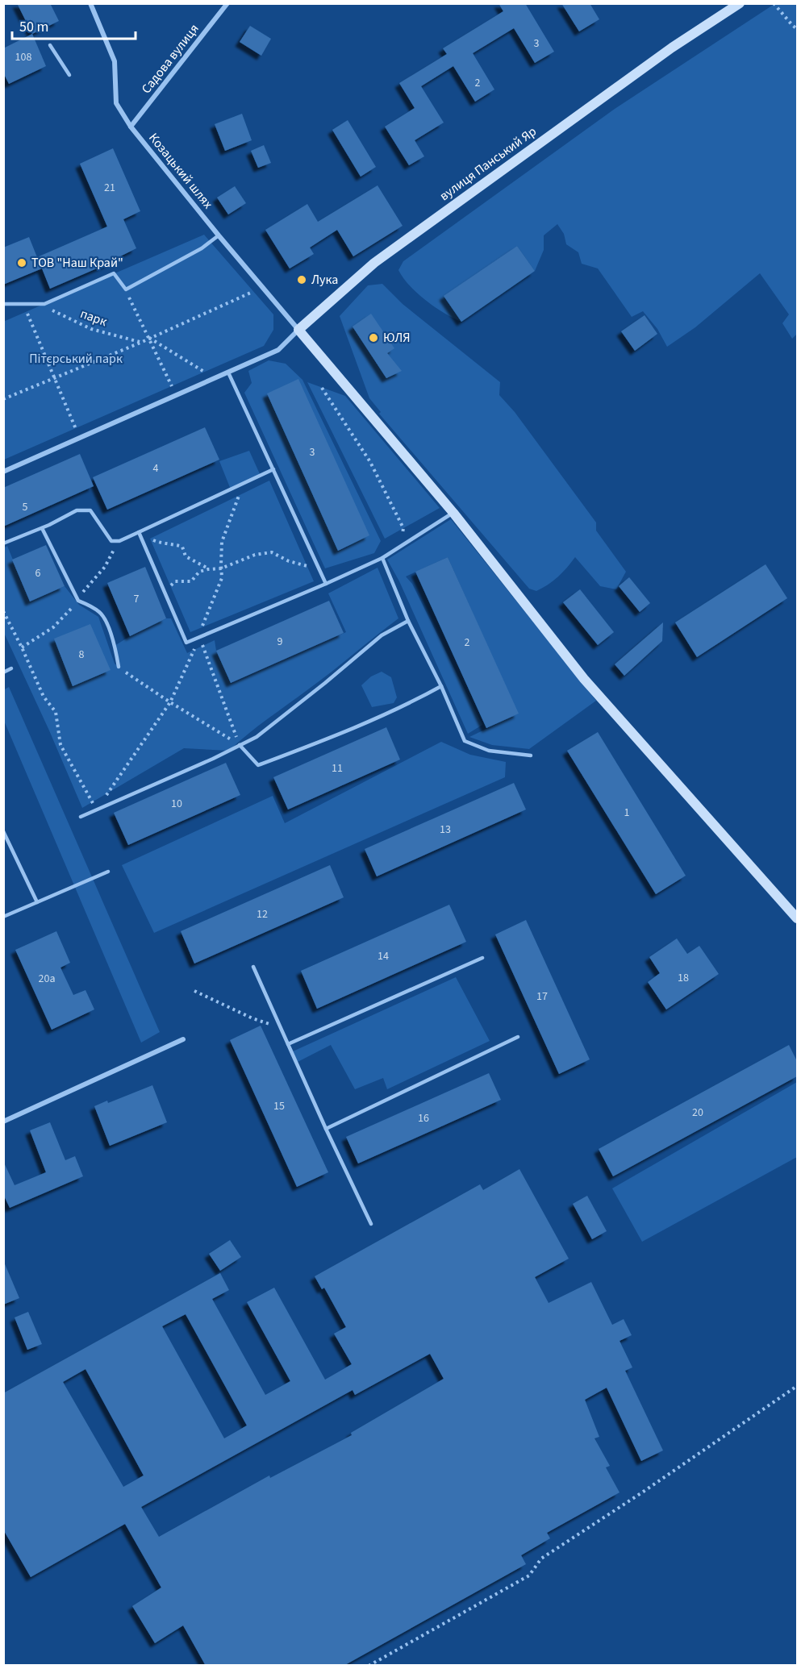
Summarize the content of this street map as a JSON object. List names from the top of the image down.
{
  "streets": {
    "street": ["Садова вулиця", "вулиця Панський Яр", "Козацький шлях"],
    "path": ["парк"]
  },
  "crossings": [
    ["Садова вулиця", "Козацький шлях"],
    ["вулиця Панський Яр", "Козацький шлях"]
  ],
  "parks": ["Пітєрський парк"],
  "places": ["ТОВ \"Наш Край\"", "Лука", "ЮЛЯ"],
  "house_numbers": [
    "3",
    "108",
    "2",
    "21",
    "3",
    "4",
    "5",
    "6",
    "7",
    "9",
    "2",
    "8",
    "11",
    "10",
    "1",
    "13",
    "12",
    "14",
    "18",
    "20а",
    "17",
    "15",
    "20",
    "16"
  ],
  "scale_bar": "50 m"
}
